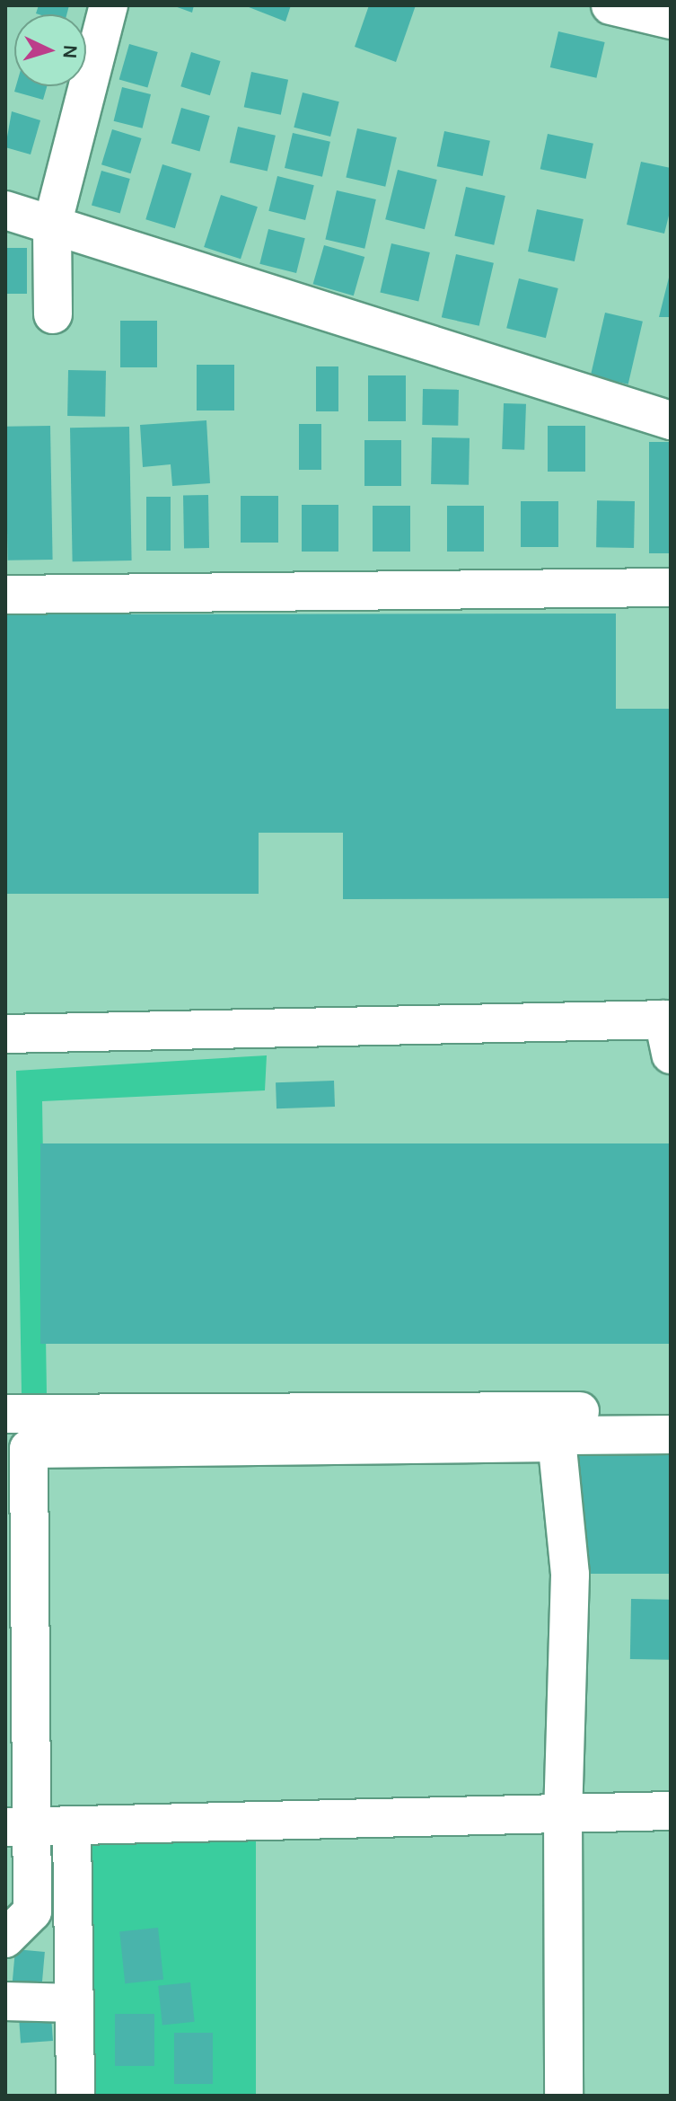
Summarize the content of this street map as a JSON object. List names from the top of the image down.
{
  "north": "right"
}
